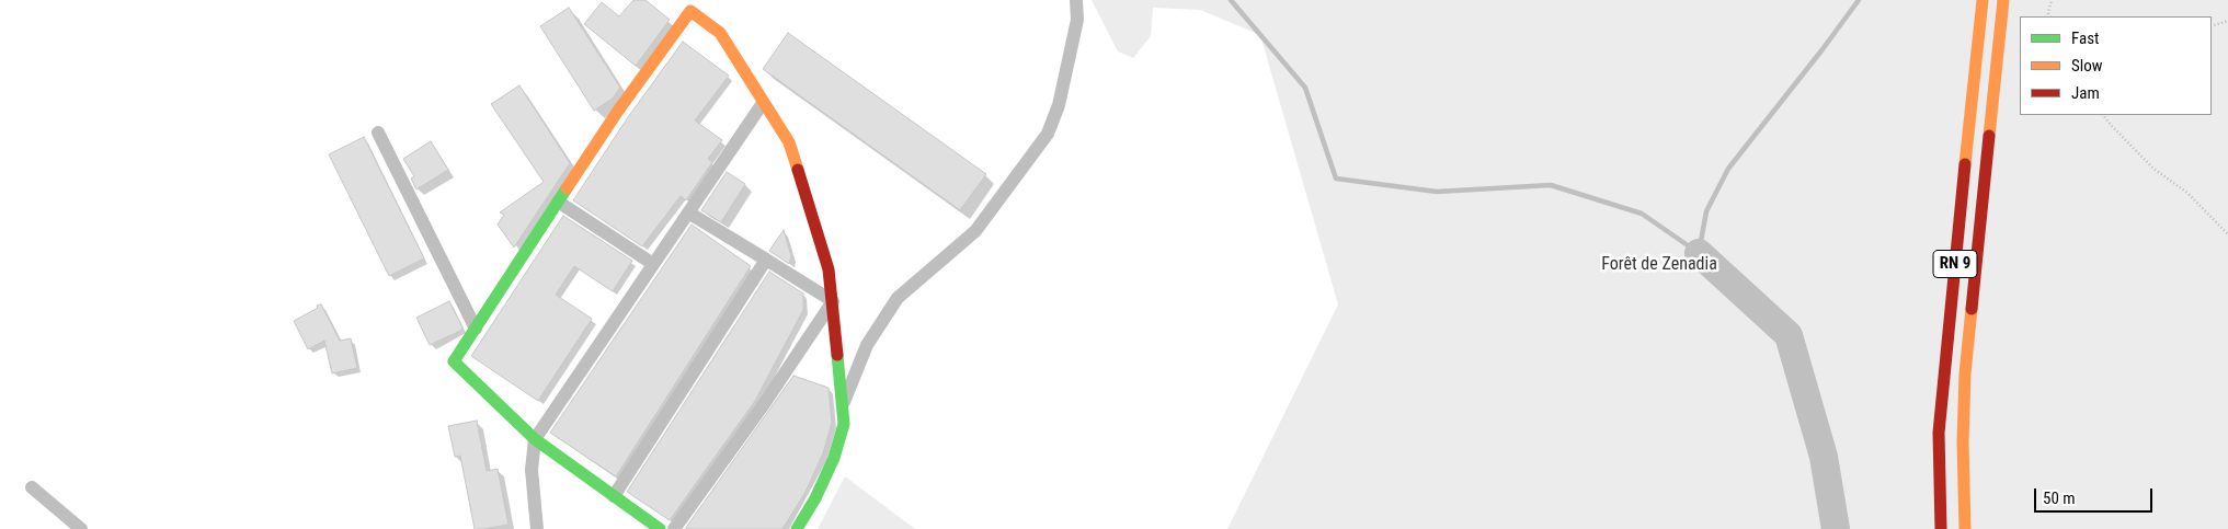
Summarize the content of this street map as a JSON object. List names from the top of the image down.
{
  "streets": {
    "main road": ["RN 9"]
  },
  "parks": ["Forêt de Zenadia"],
  "legend": ["Fast", "Slow", "Jam"],
  "scale_bar": "50 m"
}
